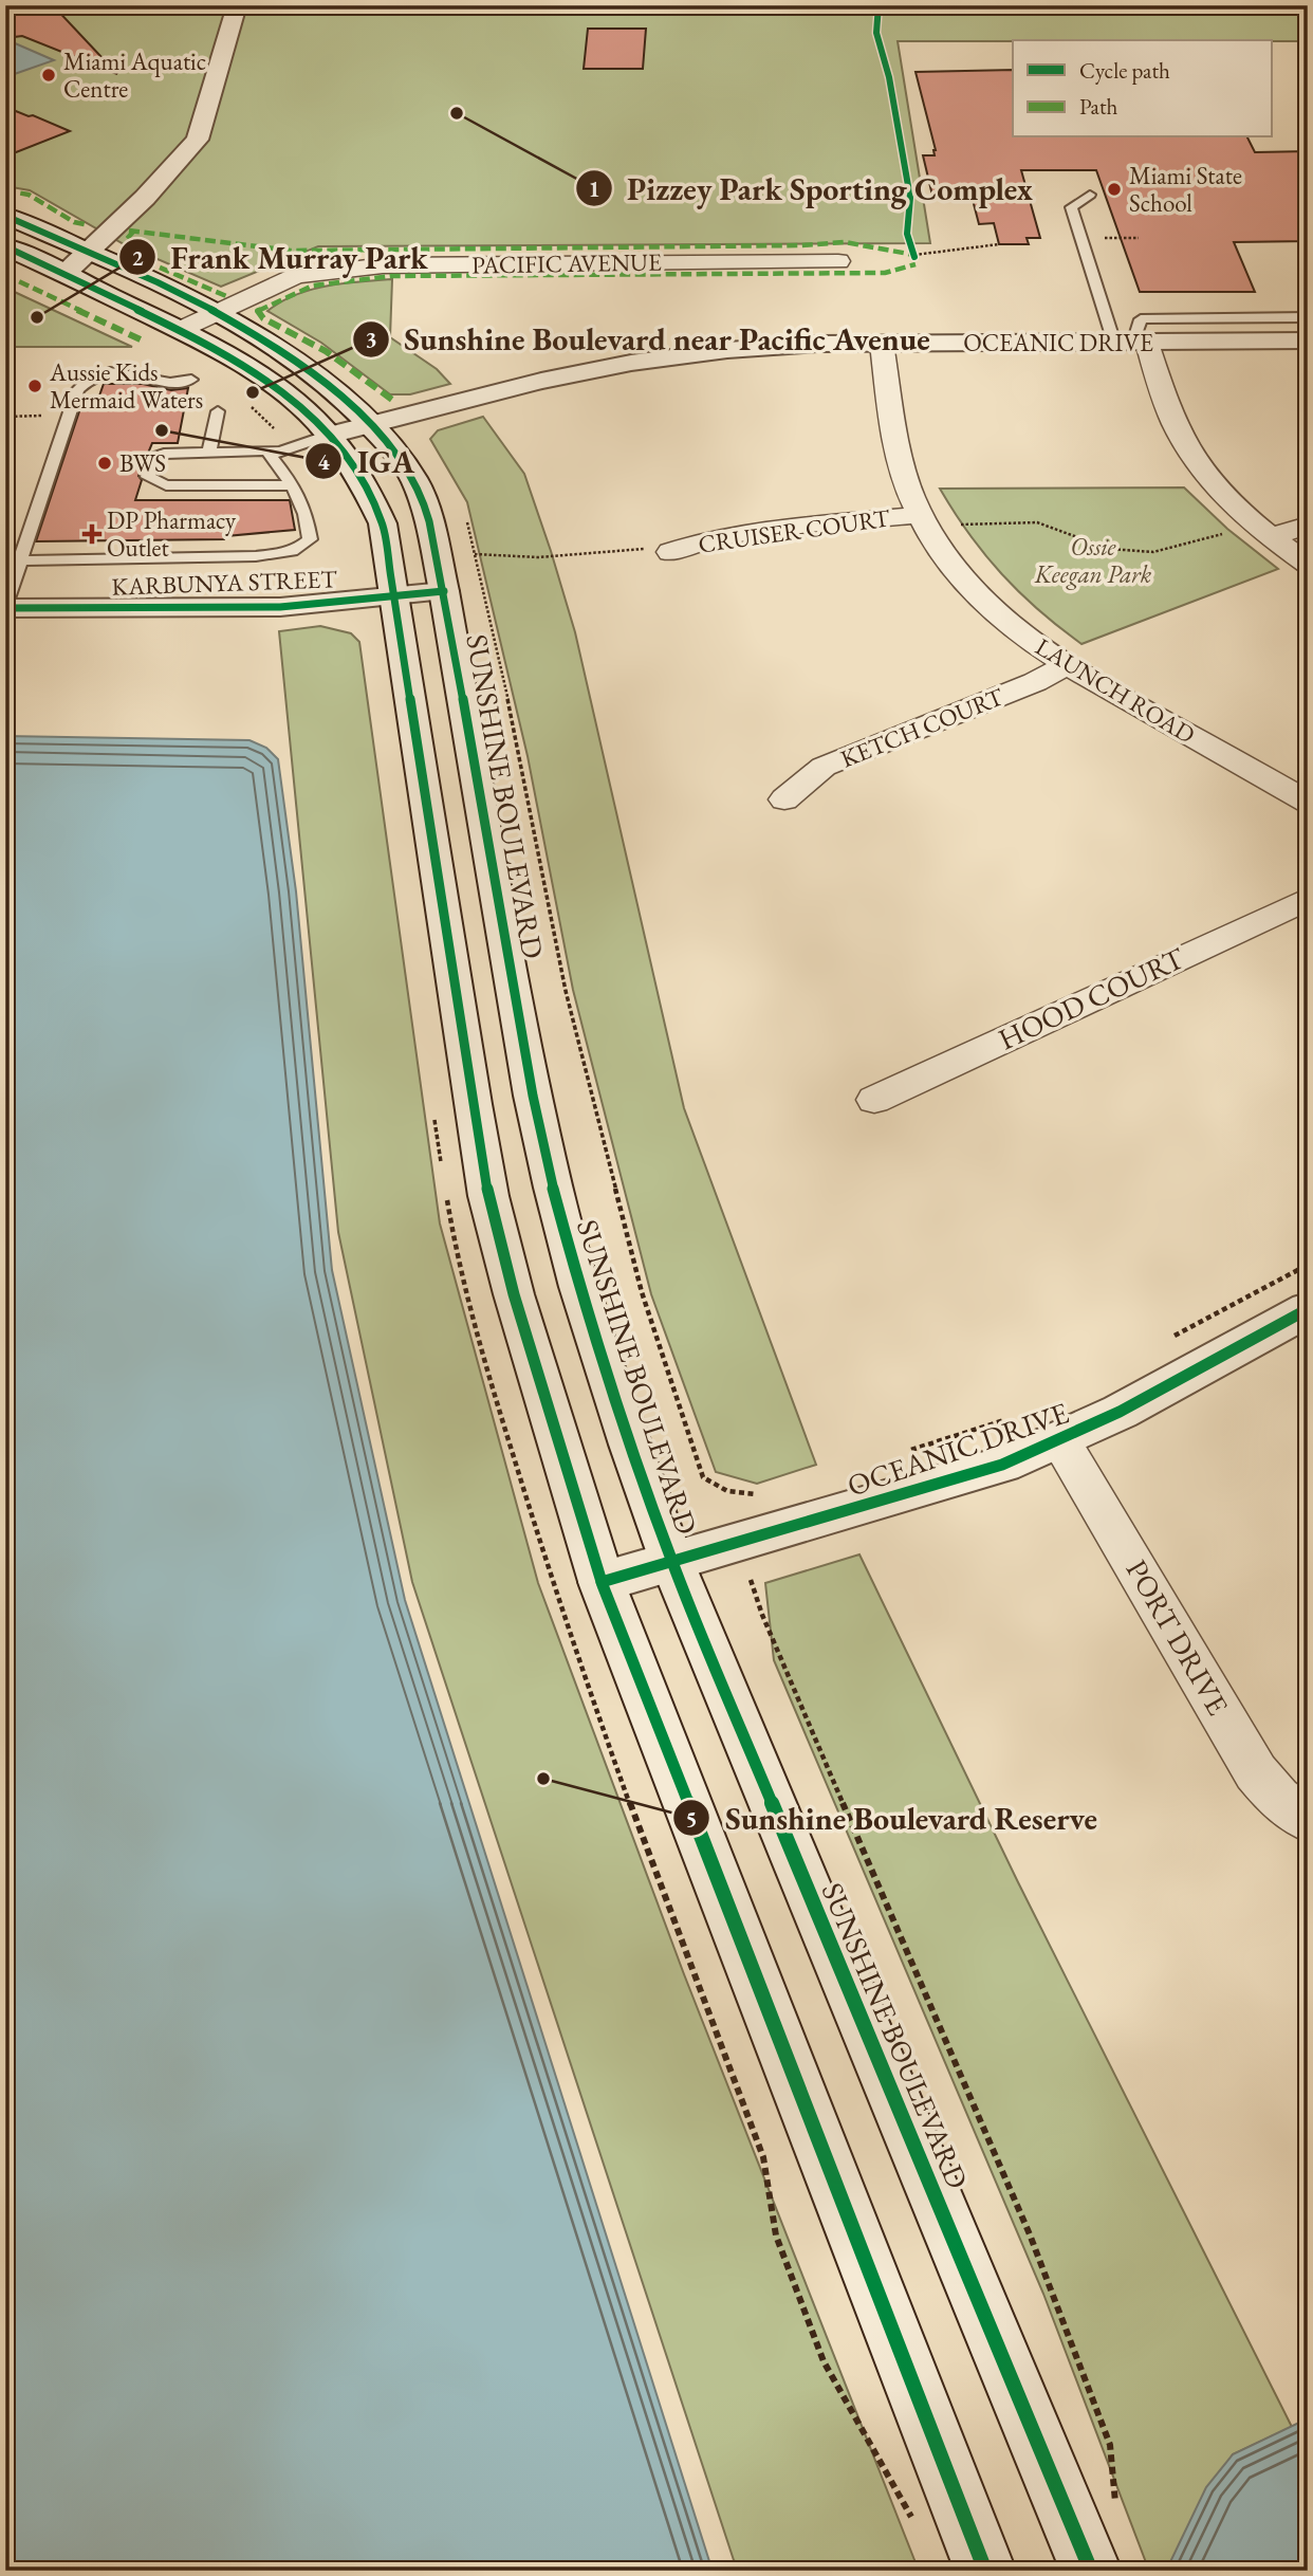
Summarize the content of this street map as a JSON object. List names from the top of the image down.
{
  "streets": {
    "main road": ["OCEANIC DRIVE", "KARBUNYA STREET", "SUNSHINE BOULEVARD"],
    "street": [
      "PACIFIC AVENUE",
      "CRUISER COURT",
      "LAUNCH ROAD",
      "KETCH COURT",
      "HOOD COURT",
      "PORT DRIVE"
    ]
  },
  "crossings": [
    ["PACIFIC AVENUE", "SUNSHINE BOULEVARD"],
    ["OCEANIC DRIVE", "LAUNCH ROAD"],
    ["OCEANIC DRIVE", "SUNSHINE BOULEVARD"],
    ["OCEANIC DRIVE", "PORT DRIVE"],
    ["CRUISER COURT", "LAUNCH ROAD"],
    ["KARBUNYA STREET", "SUNSHINE BOULEVARD"],
    ["LAUNCH ROAD", "KETCH COURT"]
  ],
  "parks": ["Ossie Keegan Park"],
  "places": {
    "other": [
      "Miami Aquatic Centre",
      "Pizzey Park Sporting Complex",
      "Miami State School",
      "Frank Murray Park",
      "Aussie Kids Mermaid Waters",
      "Sunshine Boulevard near Pacific Avenue",
      "IGA",
      "BWS",
      "Sunshine Boulevard Reserve"
    ],
    "health": ["DP Pharmacy Outlet"]
  },
  "legend": ["Cycle path", "Path"]
}
